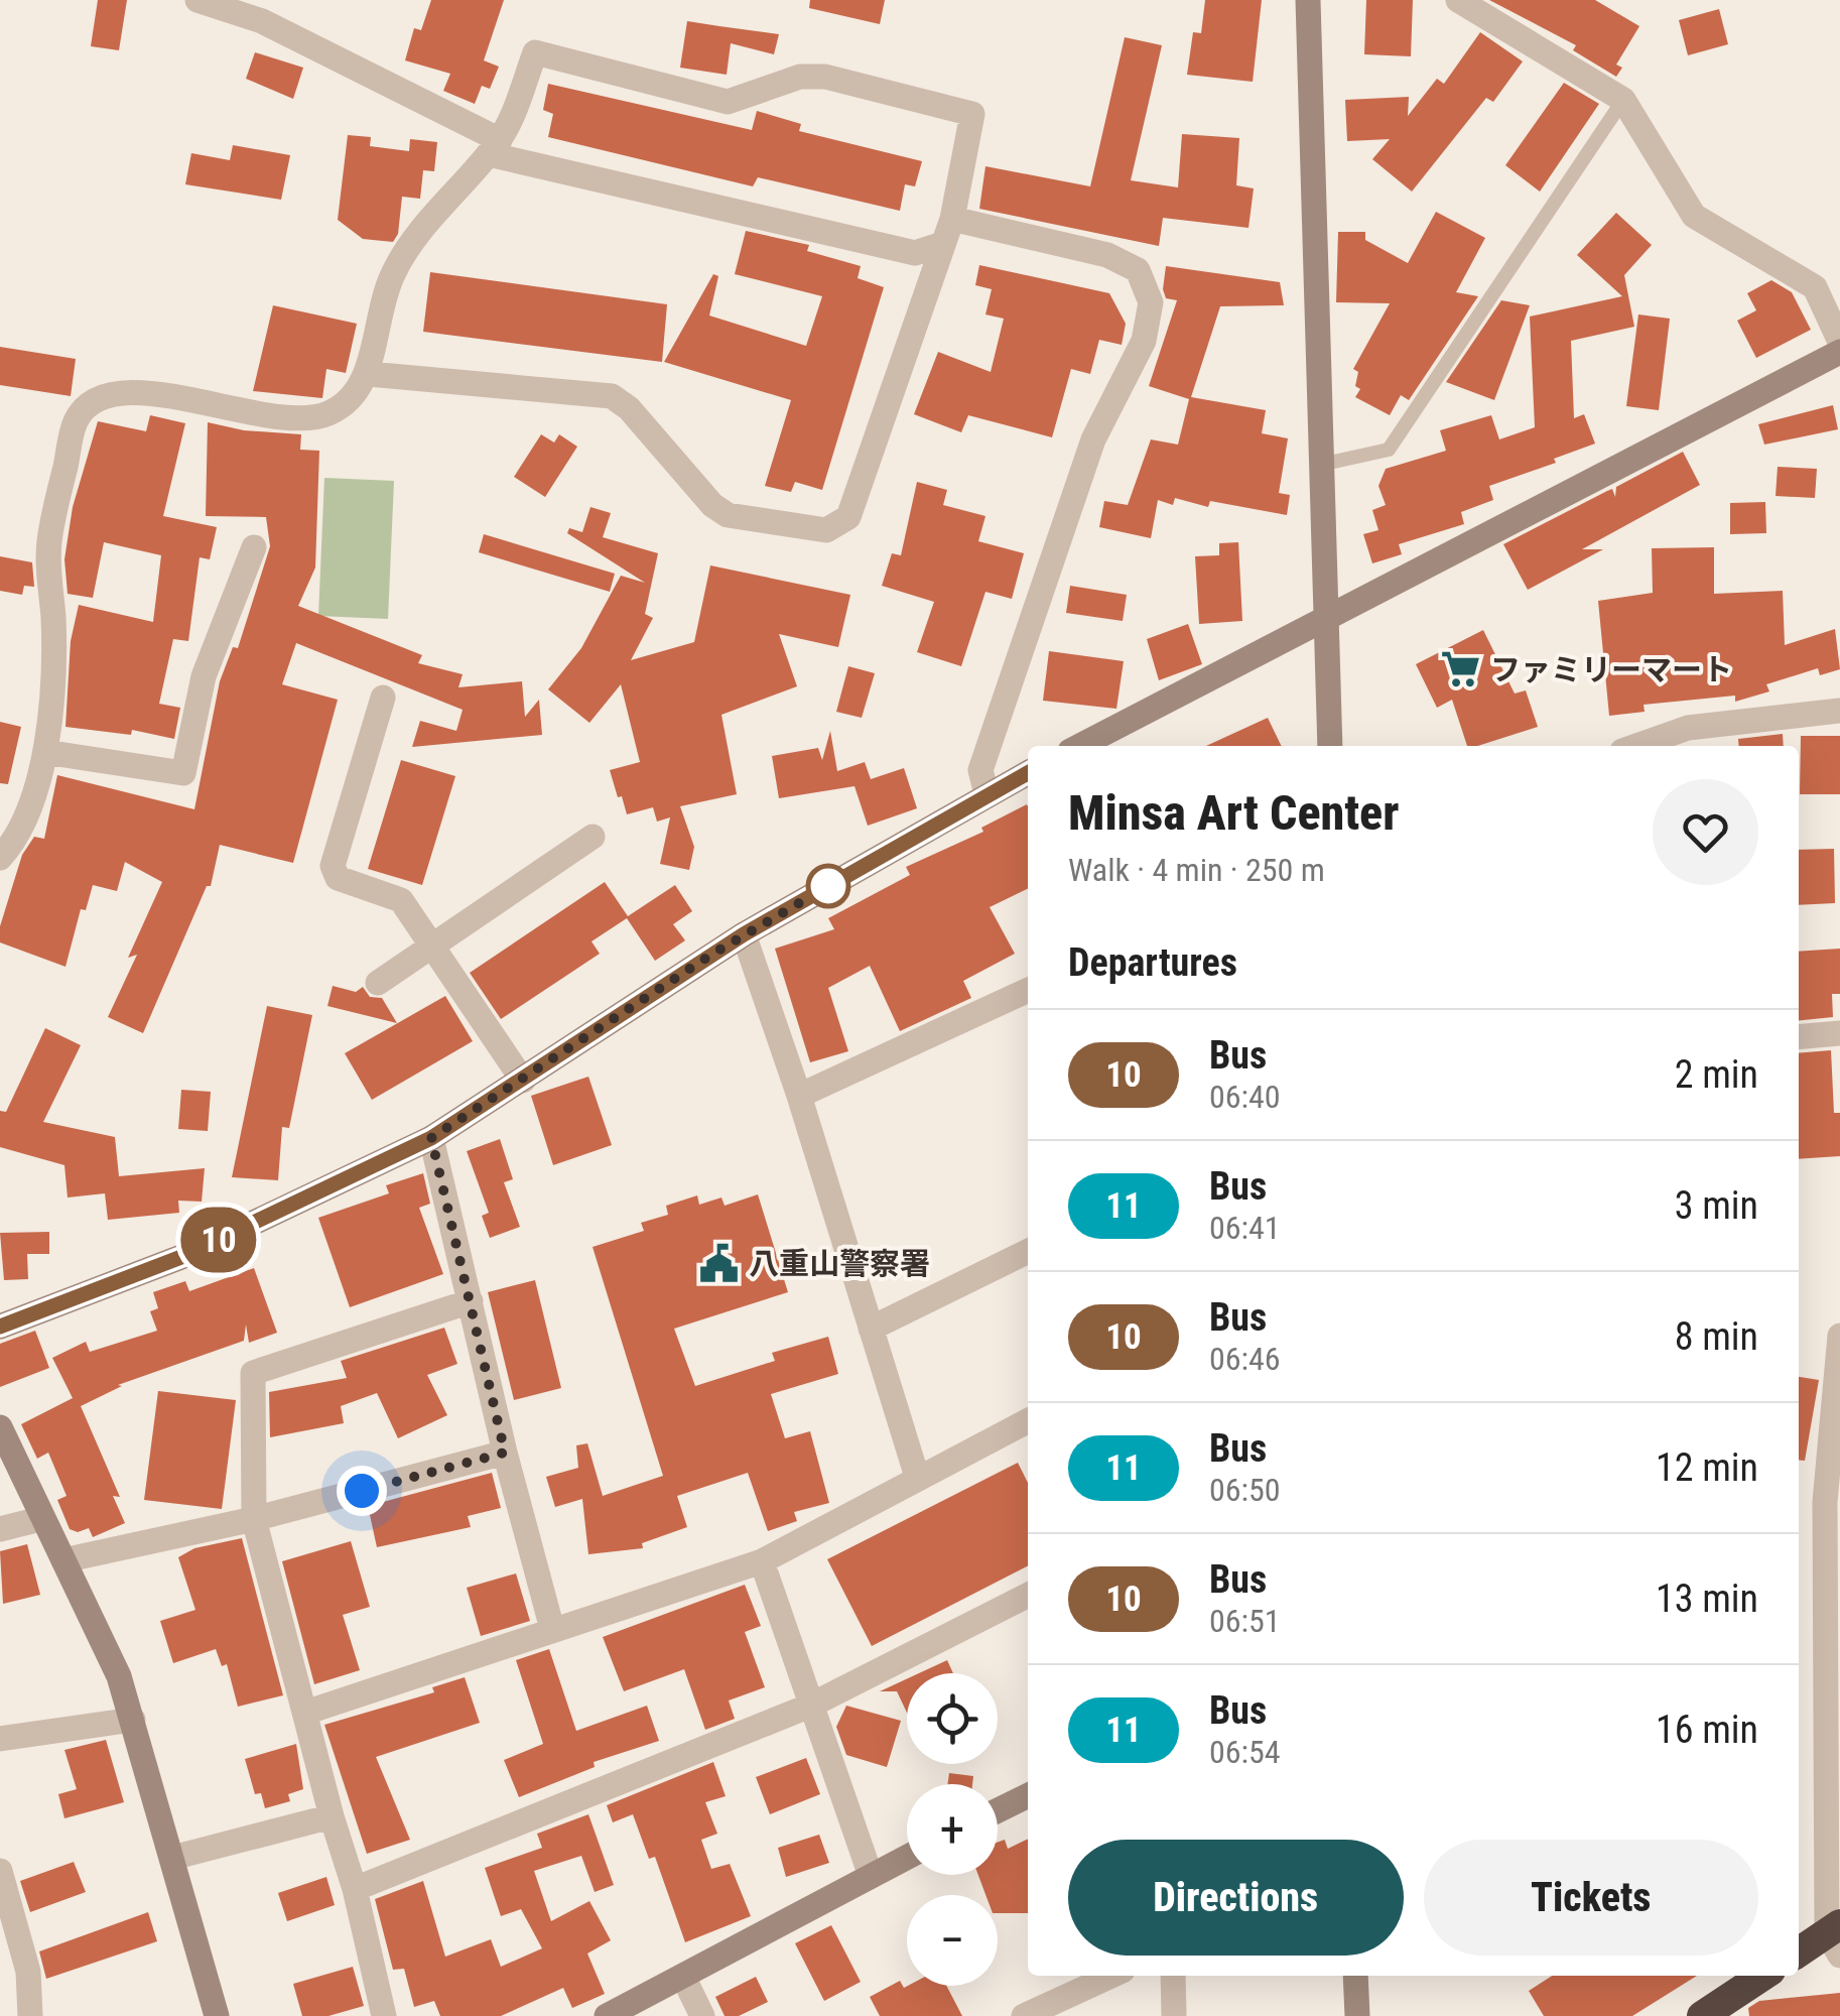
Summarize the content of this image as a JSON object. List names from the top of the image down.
{
  "places": {
    "supermarket": ["ファミリーマート"],
    "public building": ["八重山警察署"]
  },
  "lines": ["bus line 10"],
  "page": {
    "on_map": "10",
    "heading": [
      ["Minsa Art Center", "Walk · 4 min · 250 m"],
      "Departures"
    ],
    "list": [
      {
        "mark": "10",
        "name": "Bus",
        "note": "06:40",
        "value": "2 min"
      },
      {
        "mark": "11",
        "name": "Bus",
        "note": "06:41",
        "value": "3 min"
      },
      {
        "mark": "10",
        "name": "Bus",
        "note": "06:46",
        "value": "8 min"
      },
      {
        "mark": "11",
        "name": "Bus",
        "note": "06:50",
        "value": "12 min"
      },
      {
        "mark": "10",
        "name": "Bus",
        "note": "06:51",
        "value": "13 min"
      },
      {
        "mark": "11",
        "name": "Bus",
        "note": "06:54",
        "value": "16 min"
      }
    ],
    "map_buttons": ["+", "−"],
    "buttons": ["Directions", "Tickets"]
  }
}
